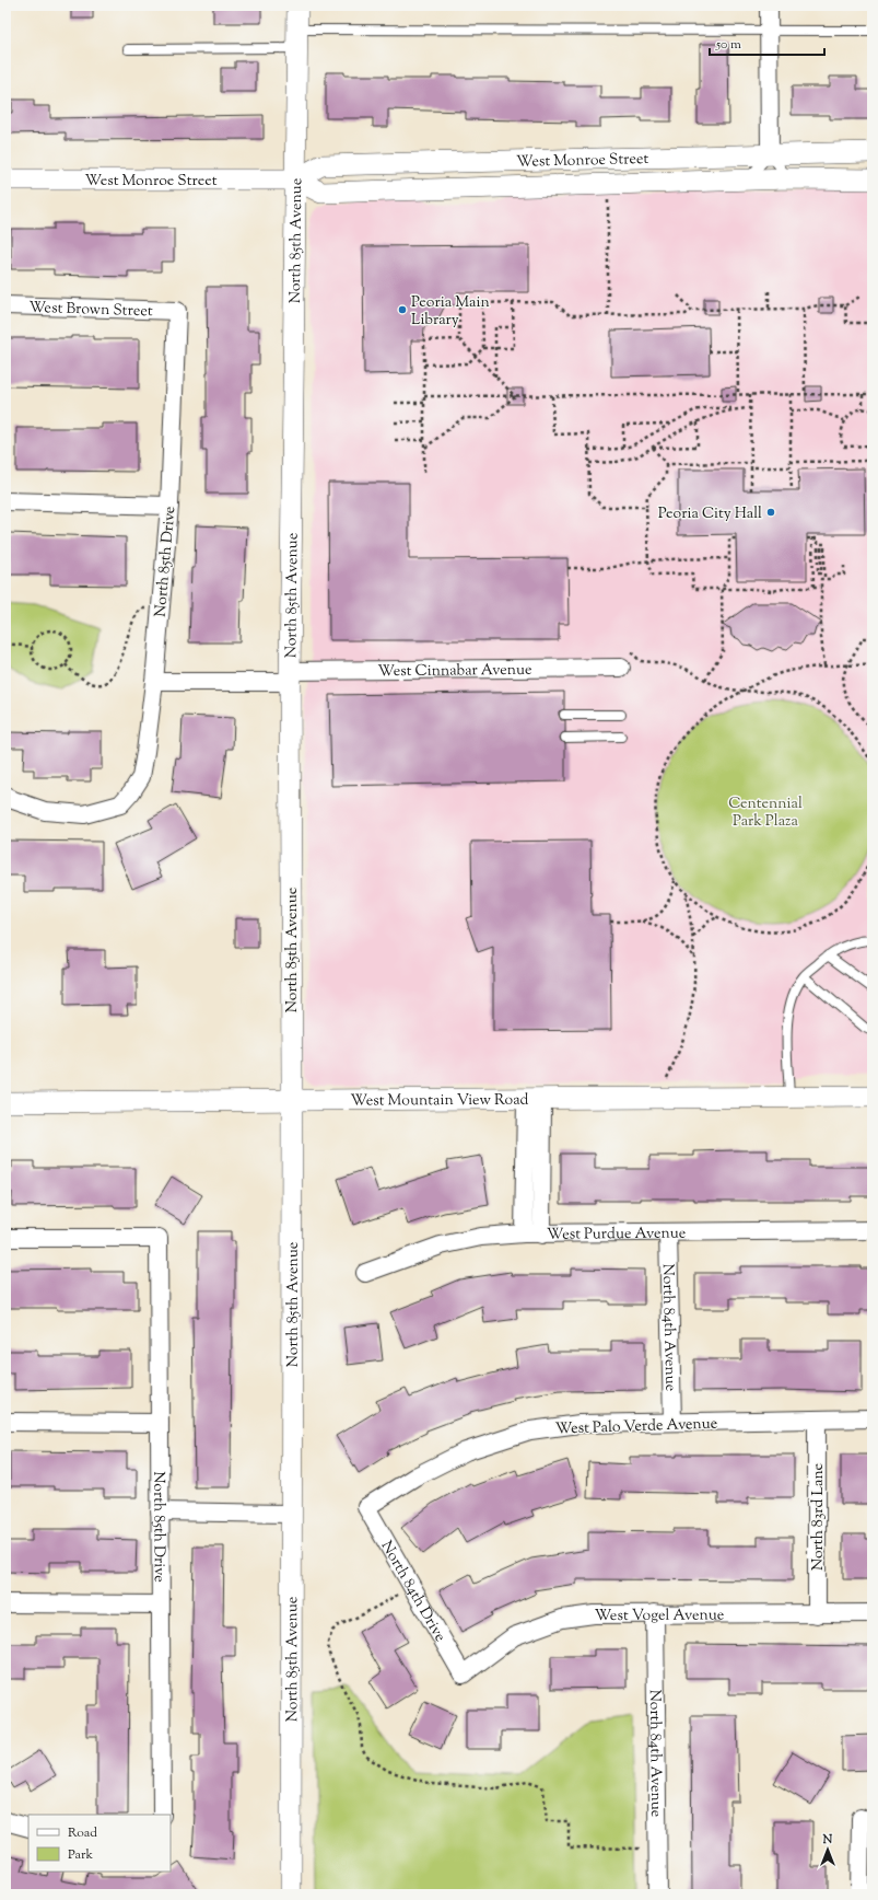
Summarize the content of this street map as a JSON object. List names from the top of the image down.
{
  "streets": {
    "street": [
      "West Monroe Street",
      "North 85th Avenue",
      "West Brown Street",
      "North 85th Drive",
      "West Cinnabar Avenue",
      "West Mountain View Road",
      "West Purdue Avenue",
      "North 84th Avenue",
      "West Palo Verde Avenue",
      "North 83rd Lane",
      "North 84th Drive",
      "West Vogel Avenue"
    ]
  },
  "crossings": [
    ["West Monroe Street", "North 85th Avenue"],
    ["North 85th Avenue", "West Cinnabar Avenue"],
    ["North 85th Avenue", "West Mountain View Road"],
    ["West Brown Street", "North 85th Drive"],
    ["North 85th Drive", "West Cinnabar Avenue"],
    ["West Purdue Avenue", "North 84th Avenue"],
    ["North 84th Avenue", "West Palo Verde Avenue"],
    ["North 84th Avenue", "West Vogel Avenue"],
    ["West Palo Verde Avenue", "North 83rd Lane"],
    ["West Palo Verde Avenue", "North 84th Drive"],
    ["North 83rd Lane", "West Vogel Avenue"],
    ["North 84th Drive", "West Vogel Avenue"]
  ],
  "parks": ["Centennial Park Plaza"],
  "places": ["Peoria Main Library", "Peoria City Hall"],
  "legend": ["Road", "Park"],
  "scale_bar": "50 m",
  "north": "top"
}
